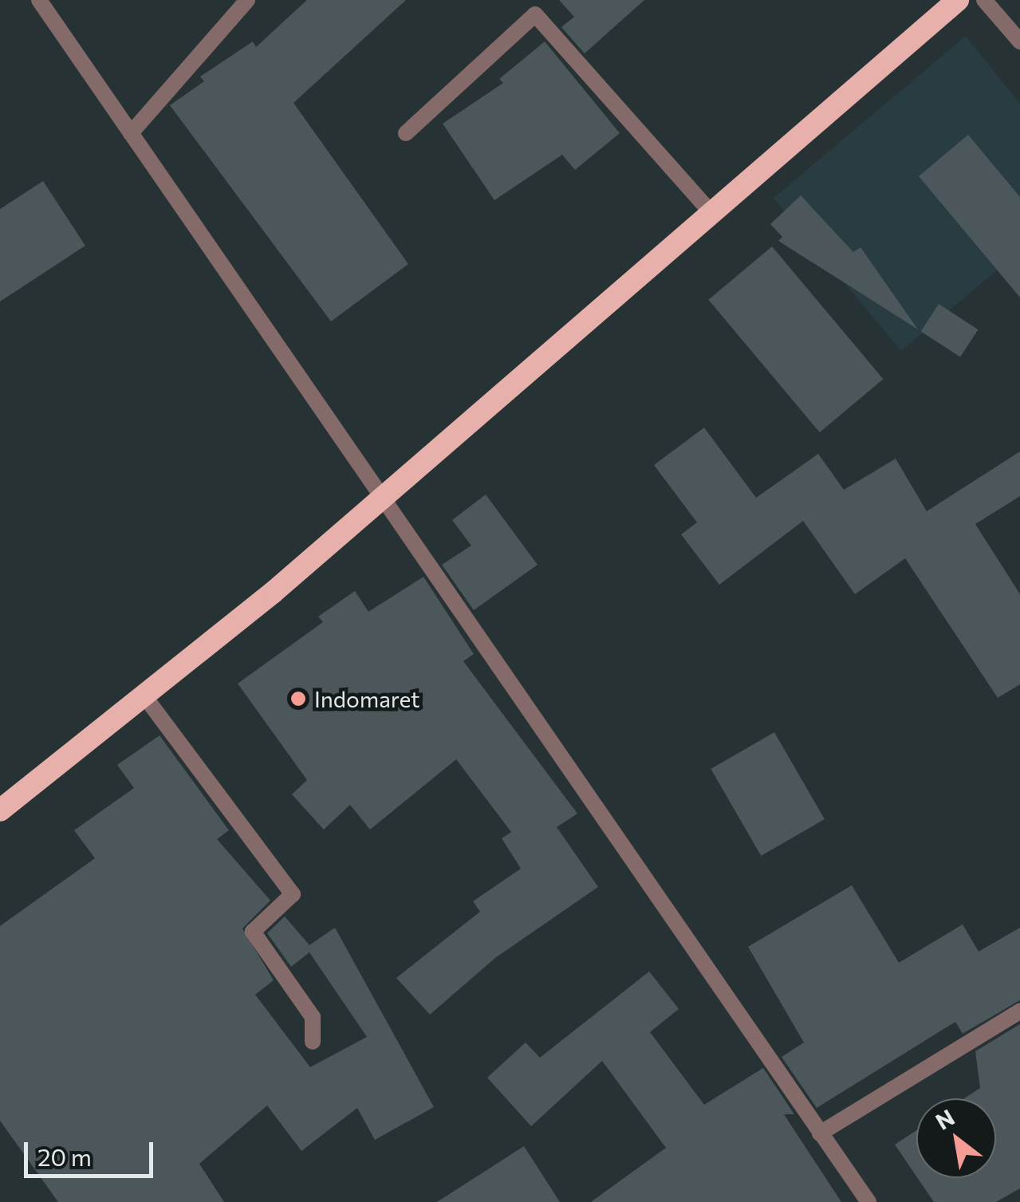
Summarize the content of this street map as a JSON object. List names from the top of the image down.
{
  "places": ["Indomaret"],
  "scale_bar": "20 m",
  "north": "top left"
}
